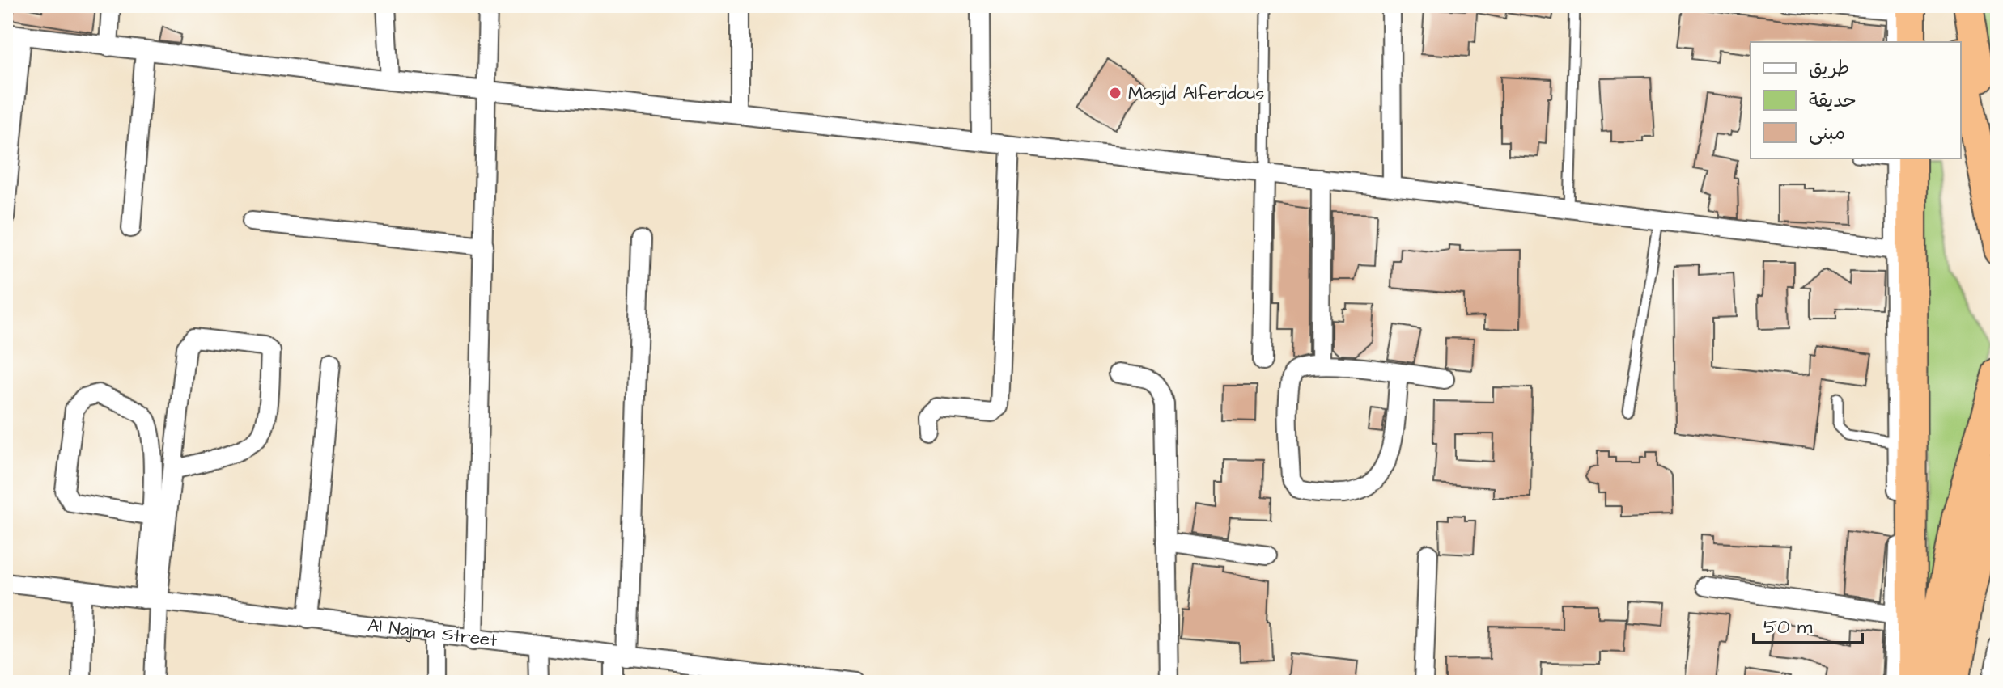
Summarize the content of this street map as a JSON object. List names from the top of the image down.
{
  "streets": {
    "street": ["Al Najma Street"]
  },
  "places": ["Masjid Alferdous"],
  "legend": ["طريق", "حديقة", "مبنى"],
  "scale_bar": "50 m"
}
